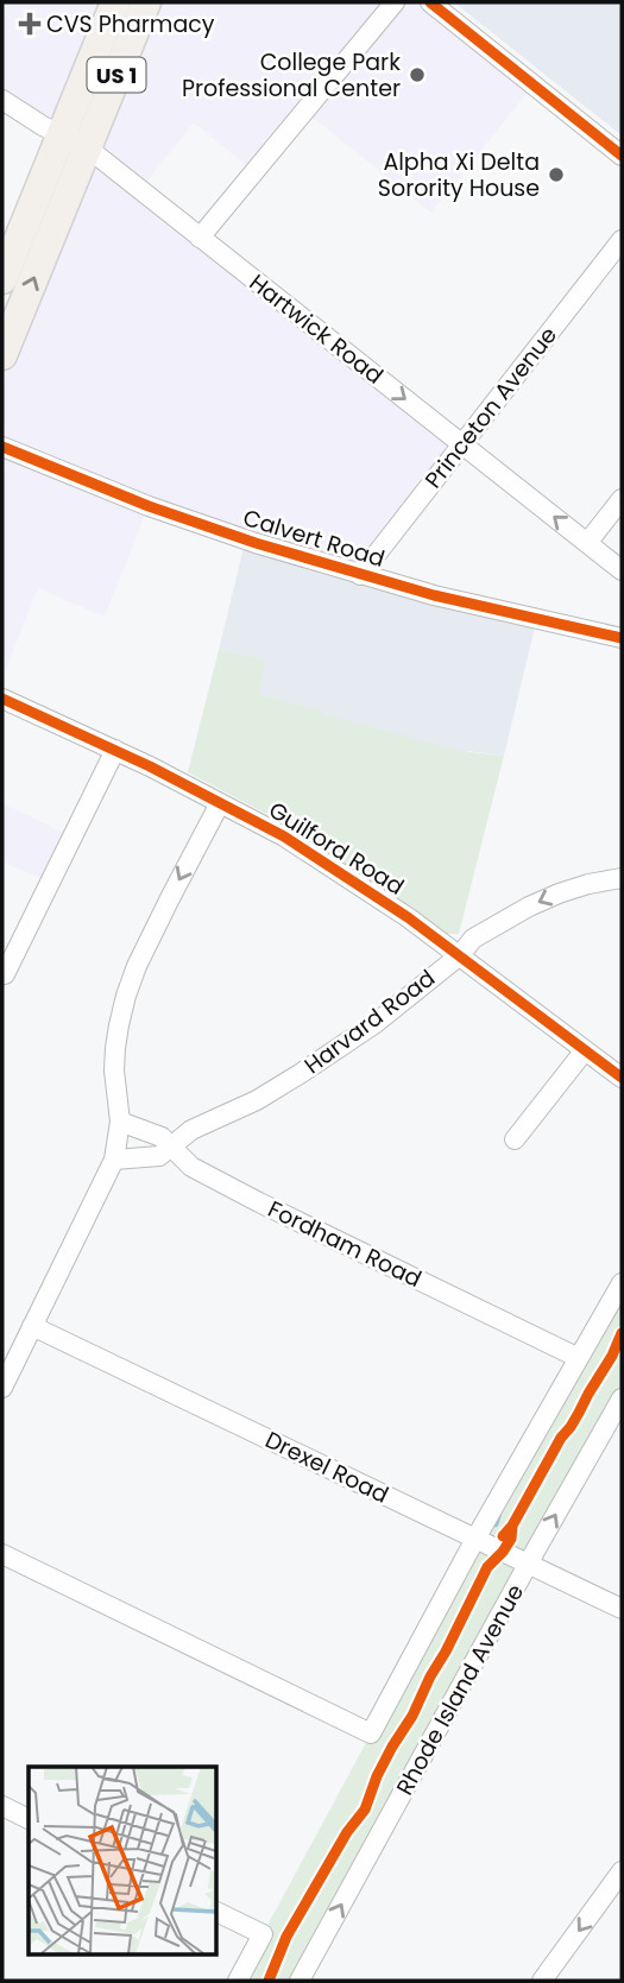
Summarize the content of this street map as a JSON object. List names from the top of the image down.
{
  "streets": {
    "main road": ["US 1"],
    "street": [
      "Hartwick Road",
      "Princeton Avenue",
      "Calvert Road",
      "Guilford Road",
      "Harvard Road",
      "Fordham Road",
      "Drexel Road",
      "Rhode Island Avenue"
    ]
  },
  "crossings": [
    ["US 1", "Hartwick Road"],
    ["Hartwick Road", "Princeton Avenue"],
    ["Princeton Avenue", "Calvert Road"],
    ["Guilford Road", "Harvard Road"],
    ["Harvard Road", "Fordham Road"],
    ["Drexel Road", "Rhode Island Avenue"]
  ],
  "one_way": ["Rhode Island Avenue"],
  "places": {
    "health": ["CVS Pharmacy"],
    "other": ["College Park Professional Center", "Alpha Xi Delta Sorority House"]
  }
}
